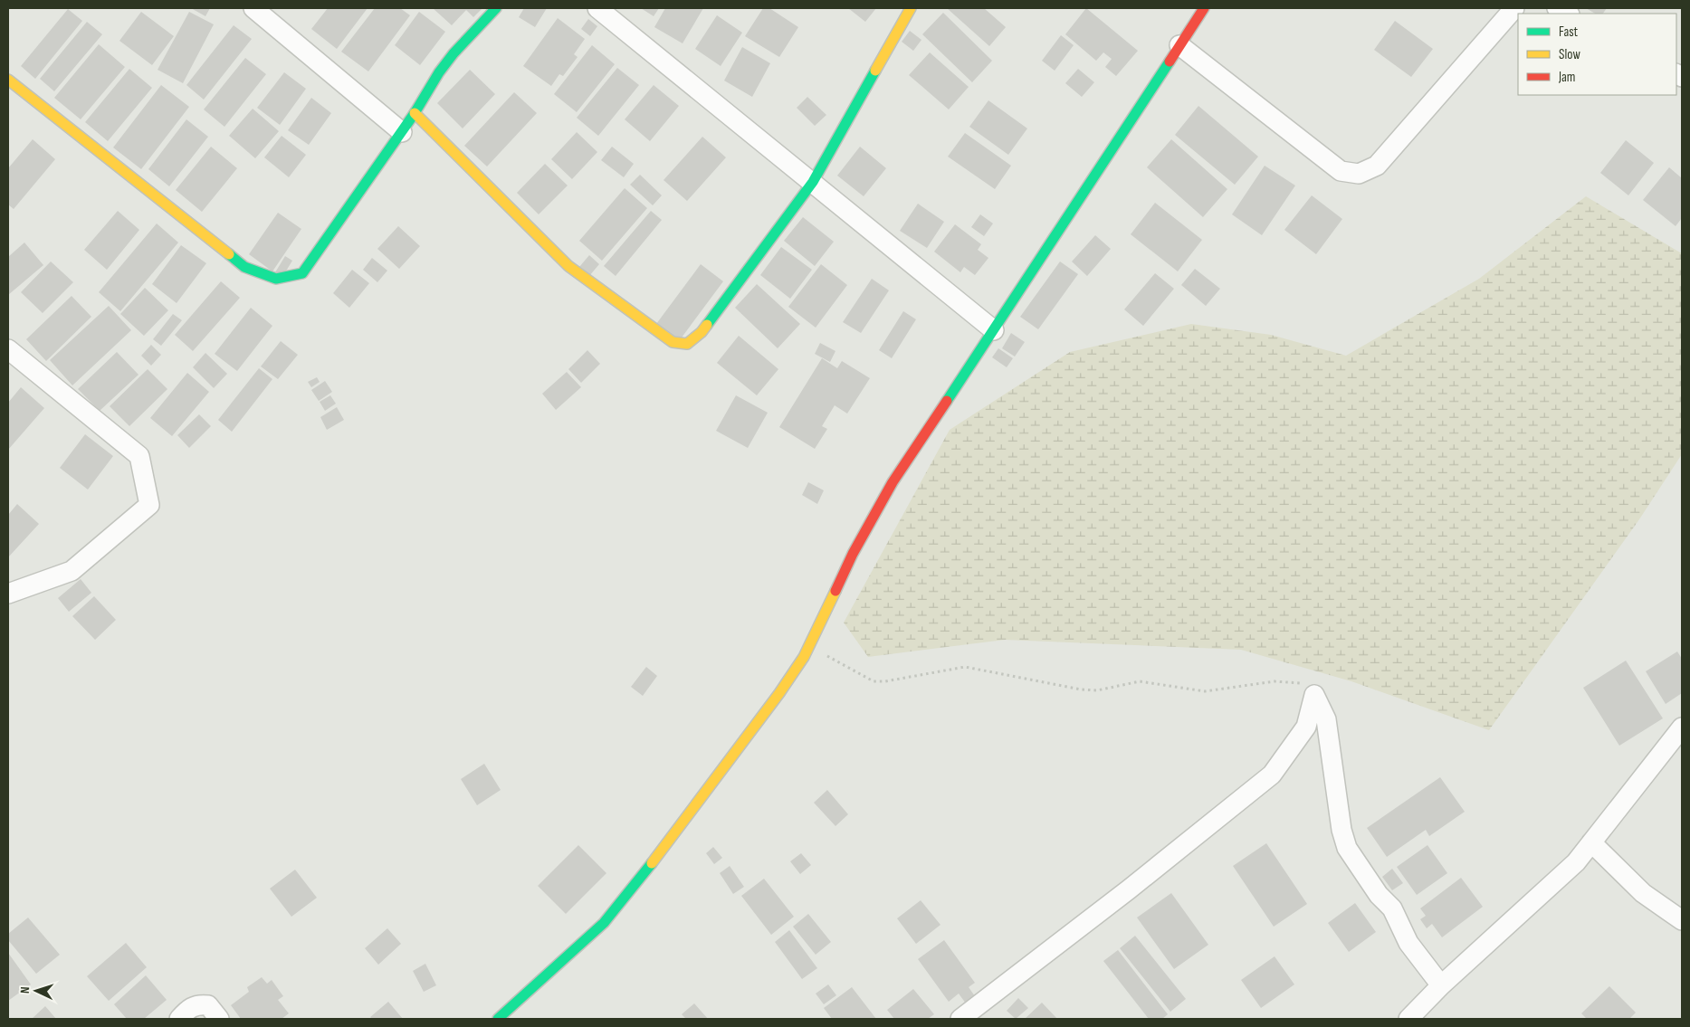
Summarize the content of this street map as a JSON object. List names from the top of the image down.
{
  "legend": ["Fast", "Slow", "Jam"],
  "north": "left"
}
